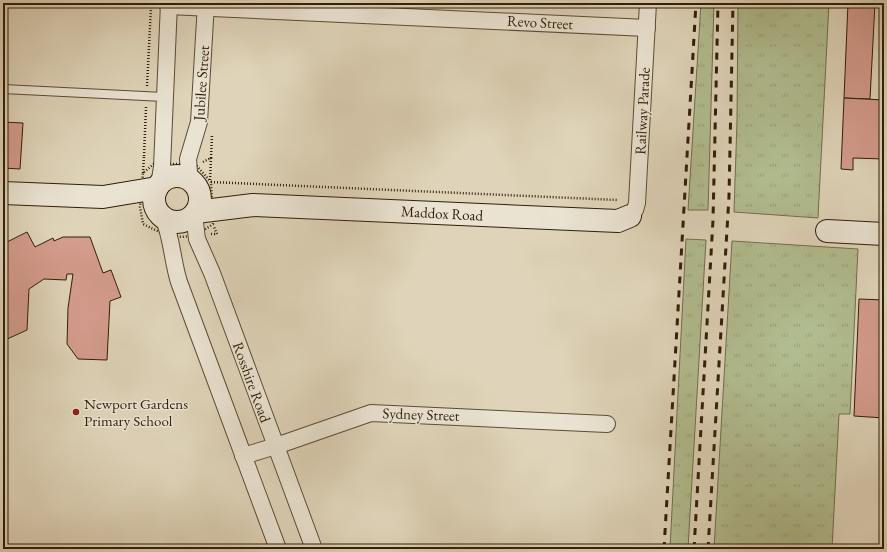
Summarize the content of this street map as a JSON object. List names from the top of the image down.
{
  "streets": {
    "street": [
      "Revo Street",
      "Jubilee Street",
      "Railway Parade",
      "Maddox Road",
      "Rosshire Road",
      "Sydney Street"
    ]
  },
  "crossings": [
    ["Revo Street", "Jubilee Street"],
    ["Revo Street", "Railway Parade"],
    ["Jubilee Street", "Maddox Road"],
    ["Jubilee Street", "Rosshire Road"],
    ["Railway Parade", "Maddox Road"],
    ["Maddox Road", "Rosshire Road"],
    ["Rosshire Road", "Sydney Street"]
  ],
  "places": ["Newport Gardens Primary School"]
}
